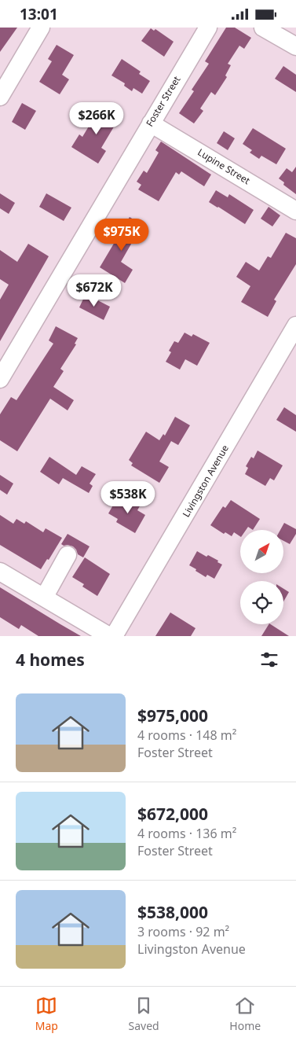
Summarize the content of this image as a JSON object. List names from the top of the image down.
{
  "streets": {
    "street": ["Foster Street", "Lupine Street", "Livingston Avenue"]
  },
  "crossings": [
    ["Foster Street", "Lupine Street"]
  ],
  "north": "top right",
  "page": {
    "status": "13:01",
    "price": [
      "$266K",
      "$975K",
      "$672K",
      "$538K"
    ],
    "heading": "4 homes",
    "list": [
      {
        "name": "$975,000",
        "note": "4 rooms · 148 m² · Foster Street"
      },
      {
        "name": "$672,000",
        "note": "4 rooms · 136 m² · Foster Street"
      },
      {
        "name": "$538,000",
        "note": "3 rooms · 92 m² · Livingston Avenue"
      }
    ],
    "tabs": ["Map", "Saved", "Home"]
  }
}
